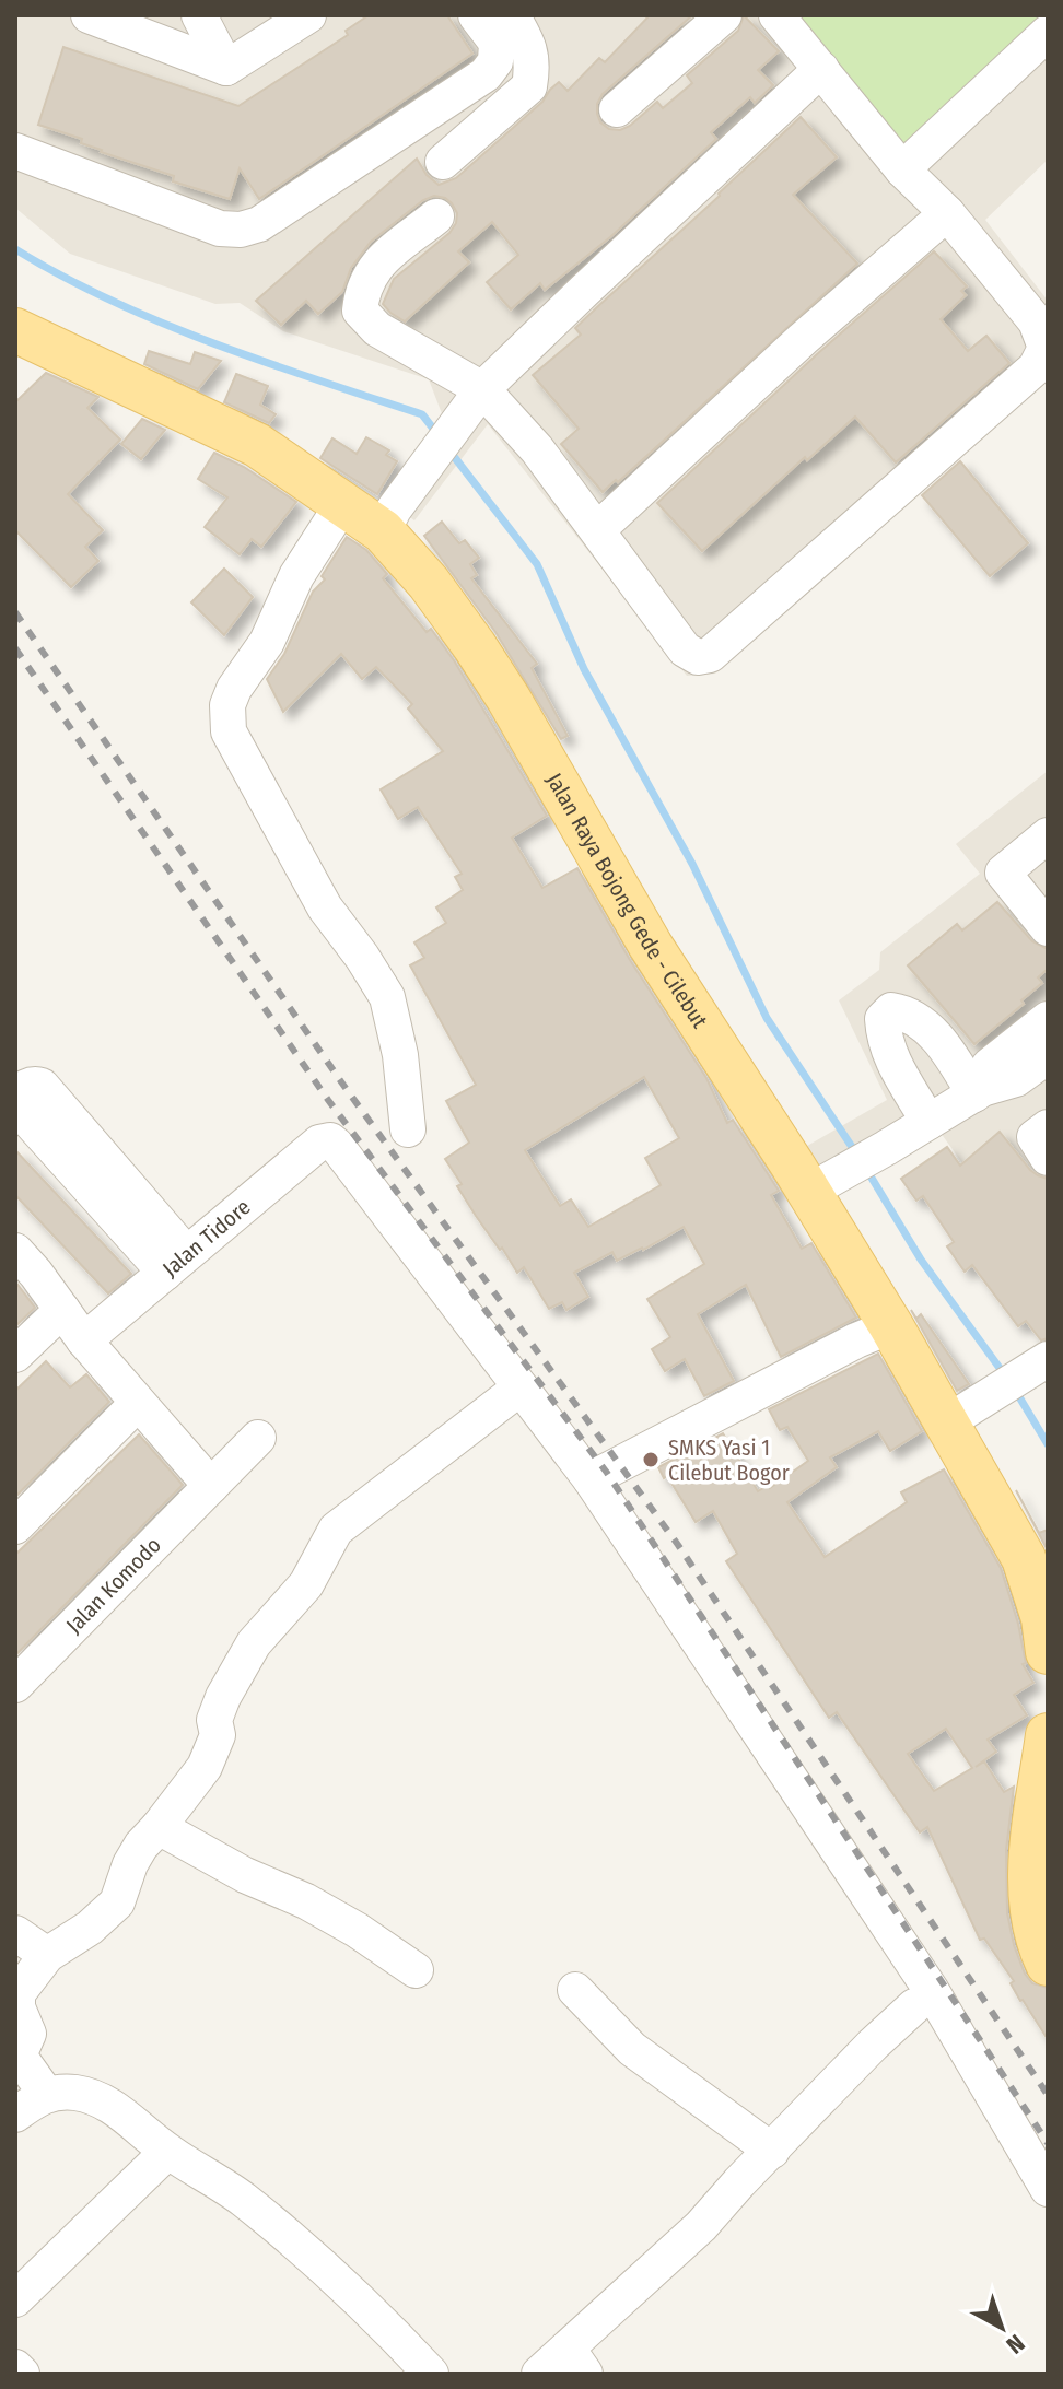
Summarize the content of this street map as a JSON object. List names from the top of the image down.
{
  "streets": {
    "main road": ["Jalan Raya Bojong Gede - Cilebut"],
    "street": ["Jalan Tidore", "Jalan Komodo"]
  },
  "places": ["SMKS Yasi 1 Cilebut Bogor"],
  "north": "bottom right"
}
